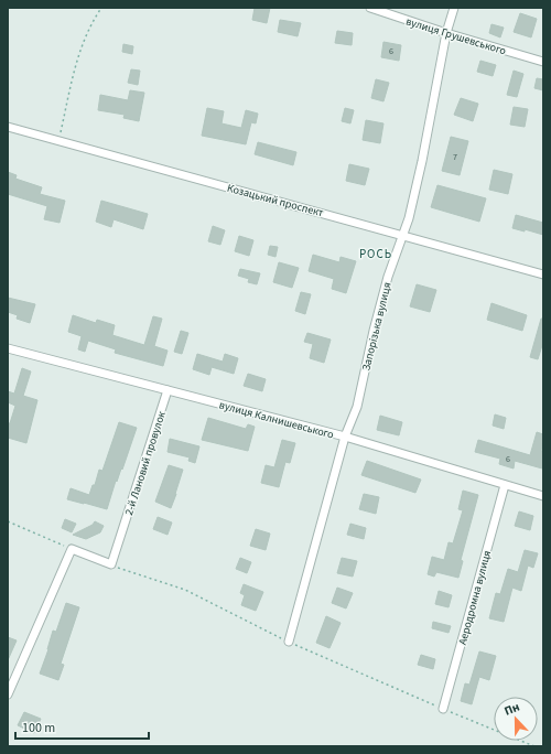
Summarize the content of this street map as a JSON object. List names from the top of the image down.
{
  "streets": {
    "street": [
      "вулиця Грушевського",
      "Козацький проспект",
      "Запорізька вулиця",
      "вулиця Калнишевського",
      "2-й Лановий провулок",
      "Аеродромна вулиця"
    ]
  },
  "crossings": [
    ["вулиця Грушевського", "Запорізька вулиця"],
    ["Козацький проспект", "Запорізька вулиця"],
    ["Запорізька вулиця", "вулиця Калнишевського"],
    ["вулиця Калнишевського", "2-й Лановий провулок"],
    ["вулиця Калнишевського", "Аеродромна вулиця"]
  ],
  "districts": ["РОСЬ"],
  "house_numbers": ["6", "7", "6"],
  "scale_bar": "100 m",
  "north": "top"
}
